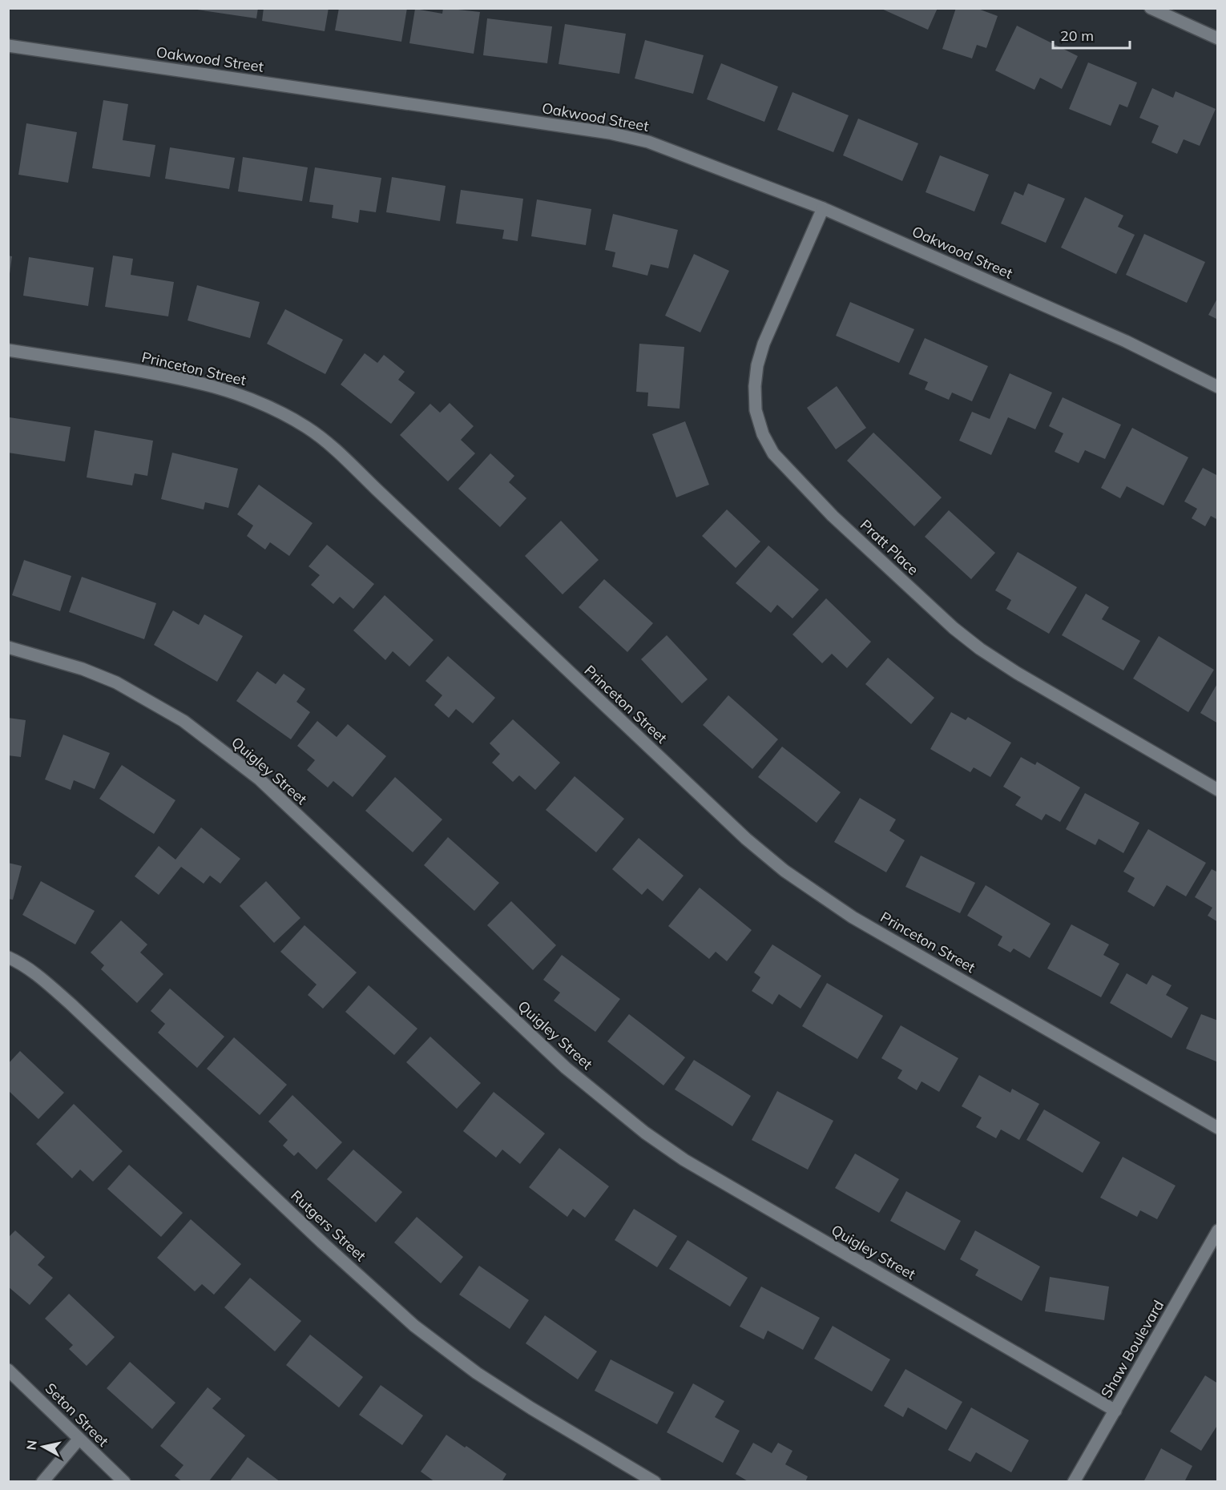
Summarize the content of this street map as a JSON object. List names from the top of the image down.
{
  "streets": {
    "street": [
      "Oakwood Street",
      "Princeton Street",
      "Pratt Place",
      "Quigley Street",
      "Rutgers Street",
      "Shaw Boulevard",
      "Seton Street"
    ]
  },
  "crossings": [
    ["Oakwood Street", "Pratt Place"],
    ["Quigley Street", "Shaw Boulevard"]
  ],
  "scale_bar": "20 m",
  "north": "left"
}
